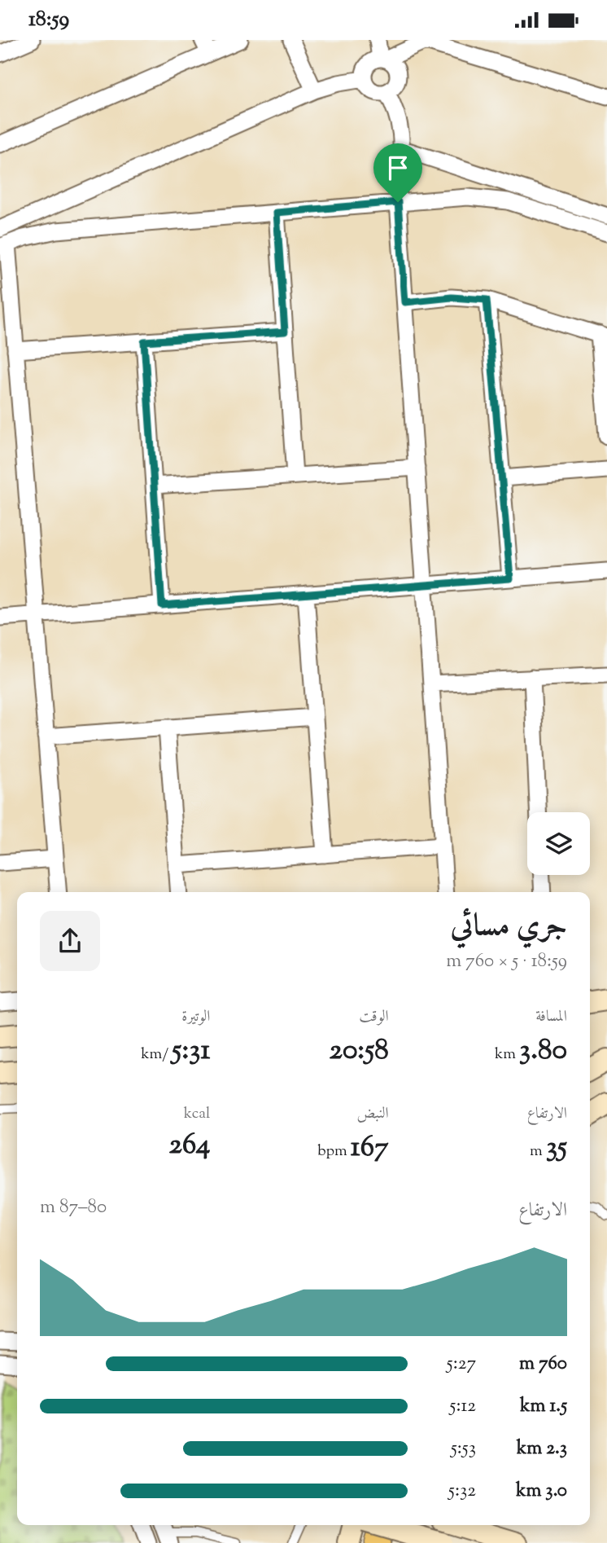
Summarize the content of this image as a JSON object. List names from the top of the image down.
{
  "page": {
    "status": "18:59",
    "heading": ["جري مسائي", "18:59 · 5 × 760 m"],
    "stats": [
      ["المسافة", "3.80 km"],
      ["الوقت", "20:58"],
      ["الوتيرة", "5:31 /km"],
      ["الارتفاع", "35 m"],
      ["النبض", "167 bpm"],
      ["kcal", "264"]
    ],
    "chart": ["الارتفاع", "80–87 m"],
    "list": [
      {
        "name": "760 m",
        "note": "5:27"
      },
      {
        "name": "1.5 km",
        "note": "5:12"
      },
      {
        "name": "2.3 km",
        "note": "5:53"
      },
      {
        "name": "3.0 km",
        "note": "5:32"
      }
    ]
  }
}
